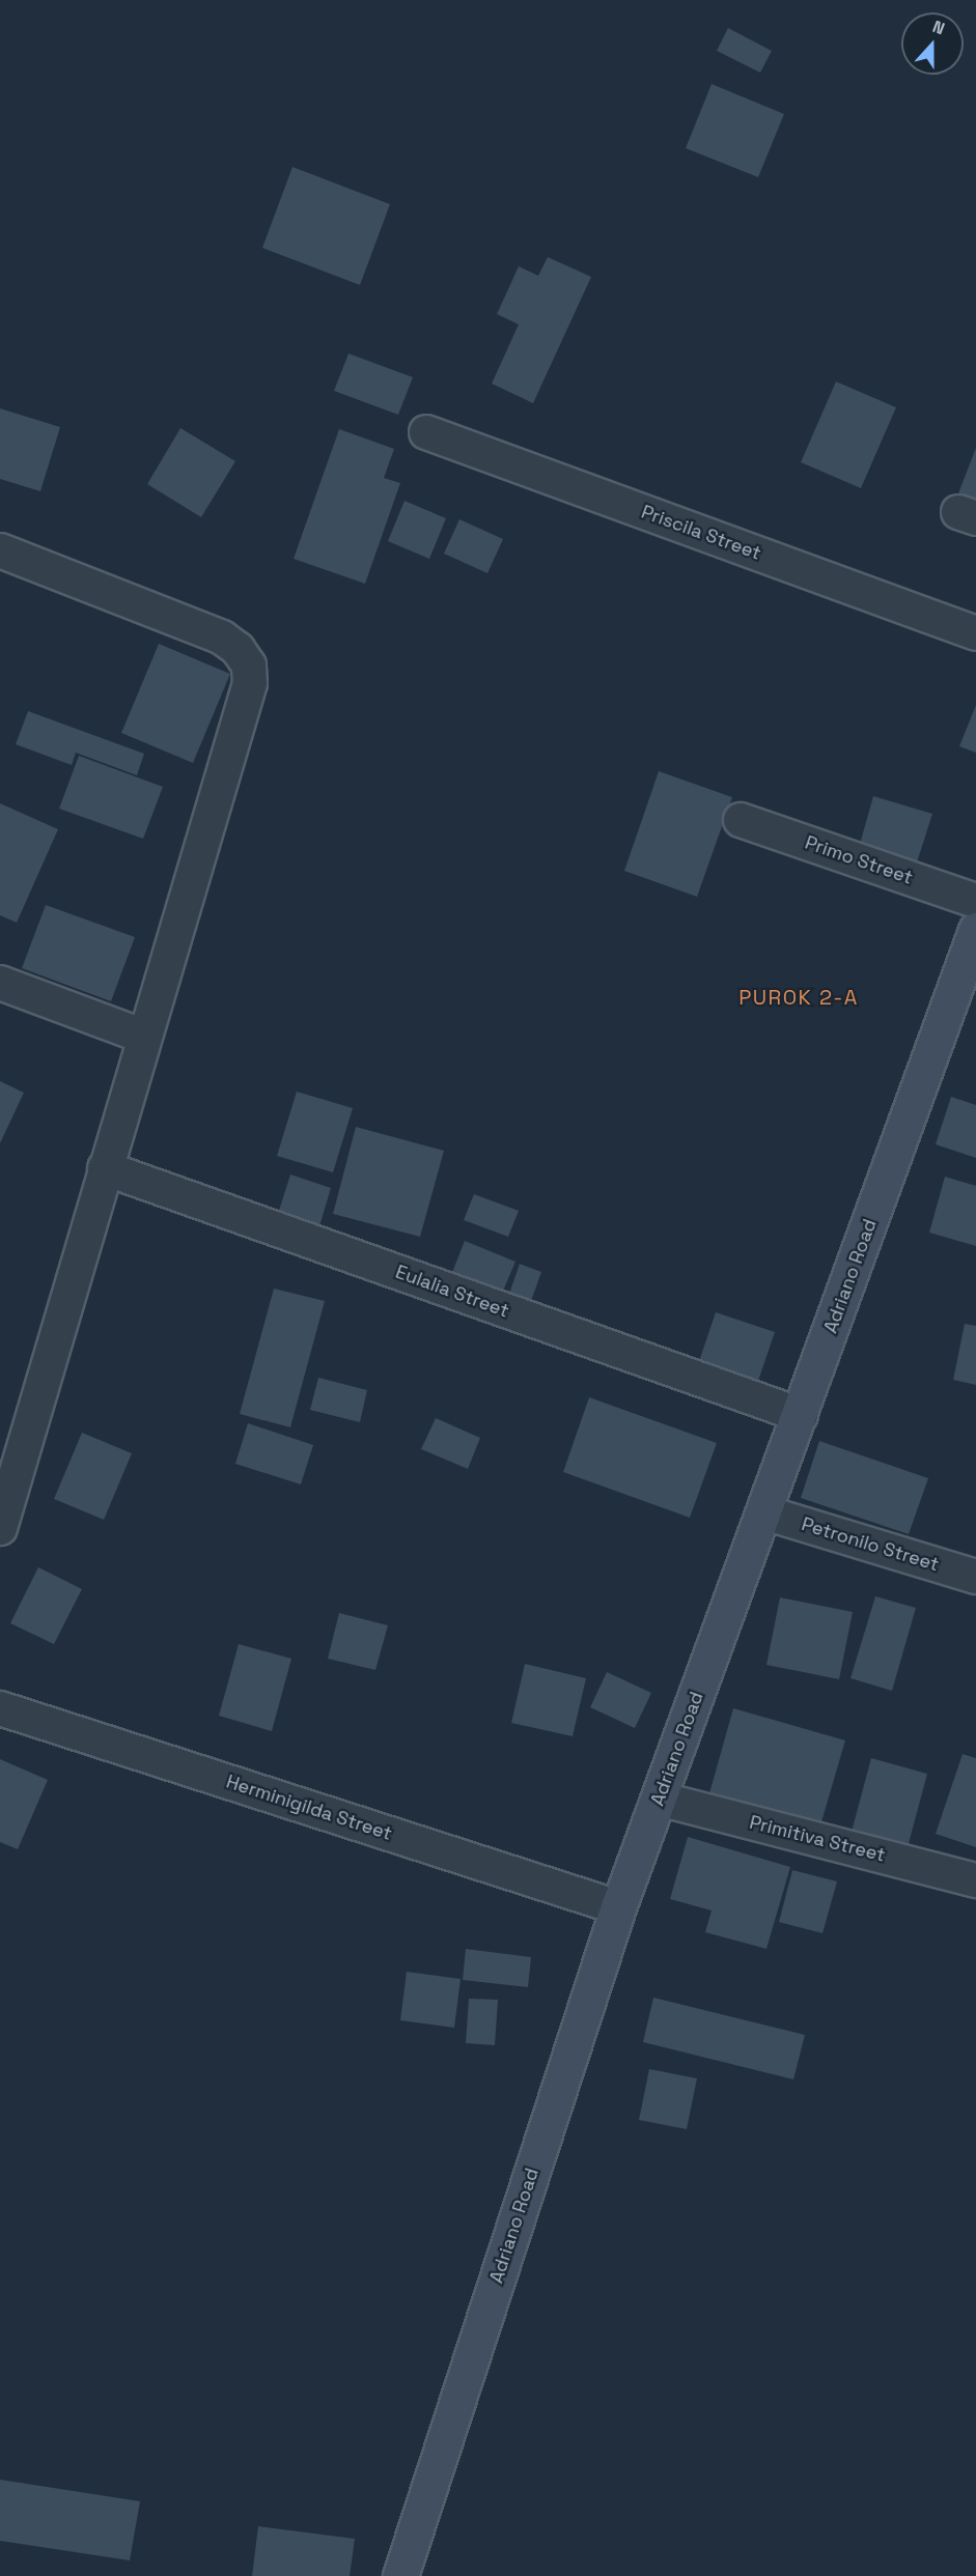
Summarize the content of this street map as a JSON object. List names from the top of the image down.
{
  "streets": {
    "street": [
      "Priscila Street",
      "Primo Street",
      "Adriano Road",
      "Eulalia Street",
      "Petronilo Street",
      "Herminigilda Street",
      "Primitiva Street"
    ]
  },
  "crossings": [
    ["Adriano Road", "Eulalia Street"],
    ["Adriano Road", "Petronilo Street"],
    ["Adriano Road", "Herminigilda Street"],
    ["Adriano Road", "Primitiva Street"]
  ],
  "districts": ["PUROK 2-A"],
  "north": "top"
}
